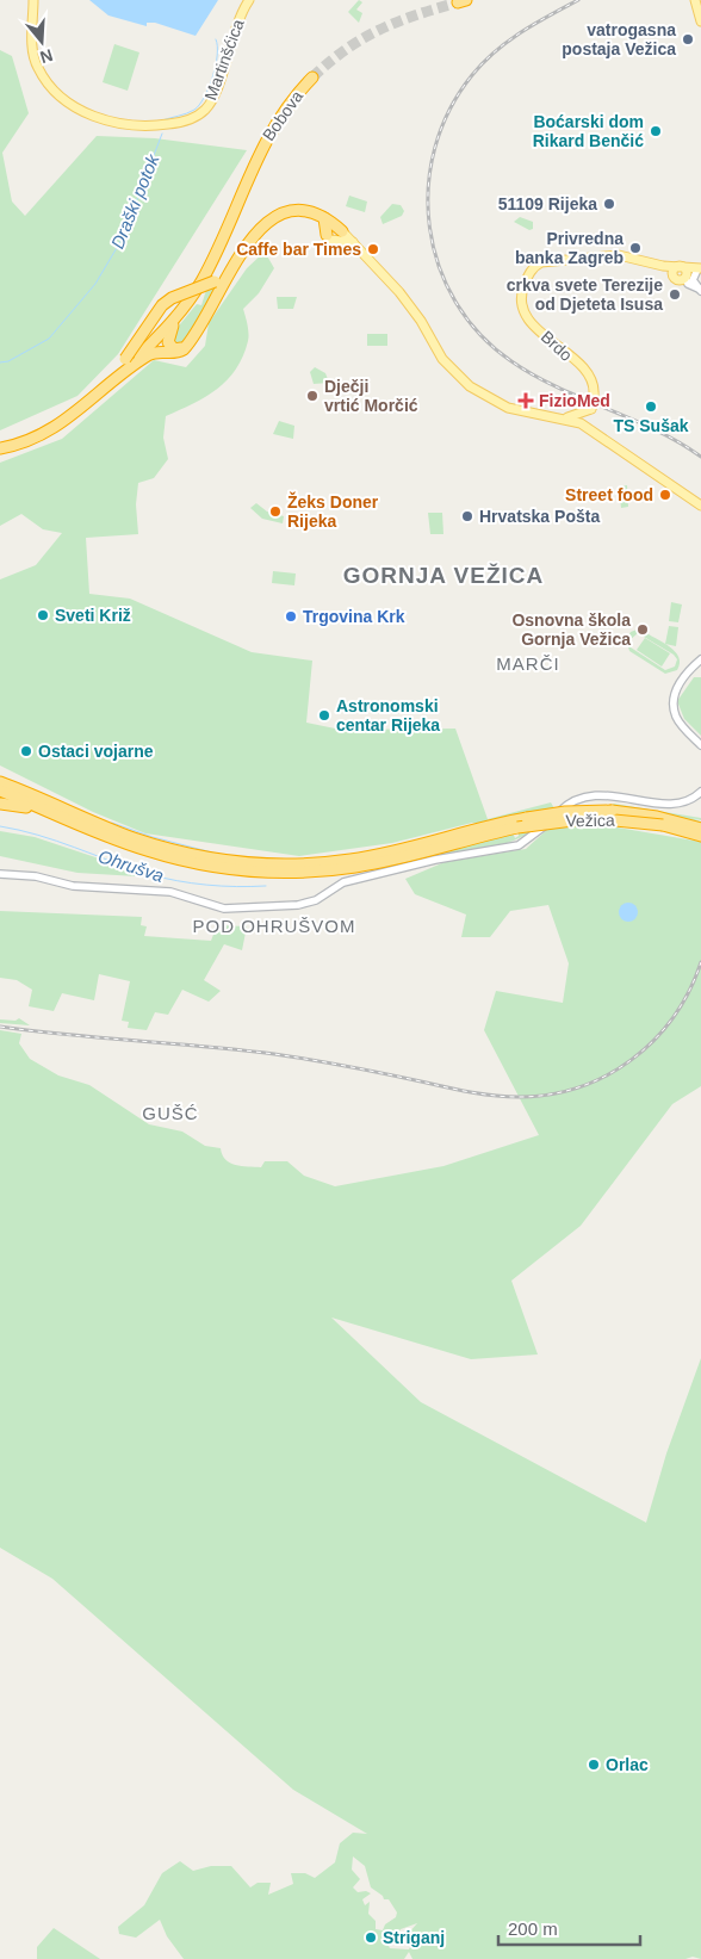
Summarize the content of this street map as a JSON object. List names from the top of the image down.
{
  "streets": {
    "highway": ["Bobova", "Vežica"],
    "main road": ["Martinšćica", "Brdo"]
  },
  "districts": [
    "GORNJA VEŽICA",
    "MARČI",
    "POD OHRUŠVOM",
    "GUŠĆ"
  ],
  "water": ["Draški potok", "Ohrušva"],
  "places": {
    "other": [
      "vatrogasna postaja Vežica",
      "Boćarski dom Rikard Benčić",
      "51109 Rijeka",
      "Privredna banka Zagreb",
      "Caffe bar Times",
      "crkva svete Terezije od Djeteta Isusa",
      "Dječji vrtić Morčić",
      "TS Sušak",
      "Street food",
      "Žeks Doner Rijeka",
      "Hrvatska Pošta",
      "Sveti Križ",
      "Trgovina Krk",
      "Osnovna škola Gornja Vežica",
      "Astronomski centar Rijeka",
      "Ostaci vojarne",
      "Orlac",
      "Striganj"
    ],
    "health": ["FizioMed"]
  },
  "scale_bar": "200 m",
  "north": "bottom"
}
